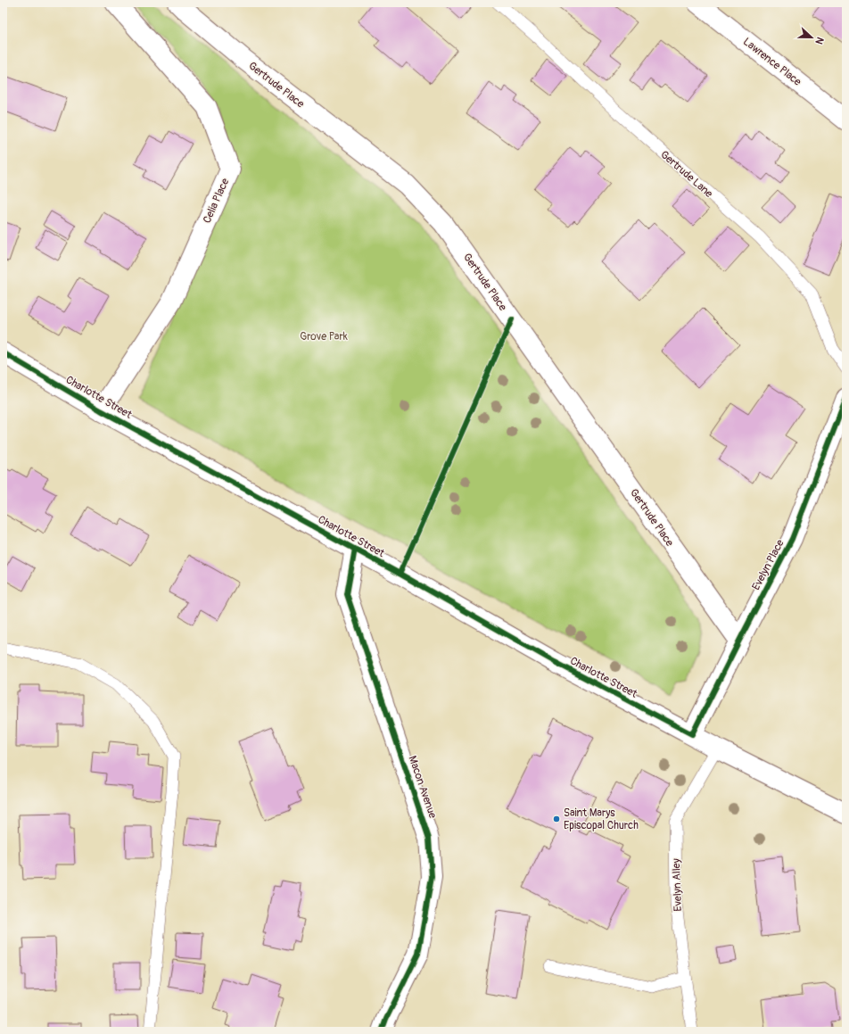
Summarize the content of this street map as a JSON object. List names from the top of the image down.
{
  "streets": {
    "street": [
      "Lawrence Place",
      "Gertrude Place",
      "Celia Place",
      "Charlotte Street",
      "Evelyn Place",
      "Macon Avenue"
    ],
    "lane": ["Gertrude Lane", "Evelyn Alley"]
  },
  "crossings": [
    ["Gertrude Place", "Evelyn Place"],
    ["Celia Place", "Charlotte Street"],
    ["Charlotte Street", "Evelyn Place"],
    ["Charlotte Street", "Macon Avenue"],
    ["Charlotte Street", "Evelyn Alley"]
  ],
  "parks": ["Grove Park"],
  "places": ["Saint Marys Episcopal Church"],
  "north": "right"
}
